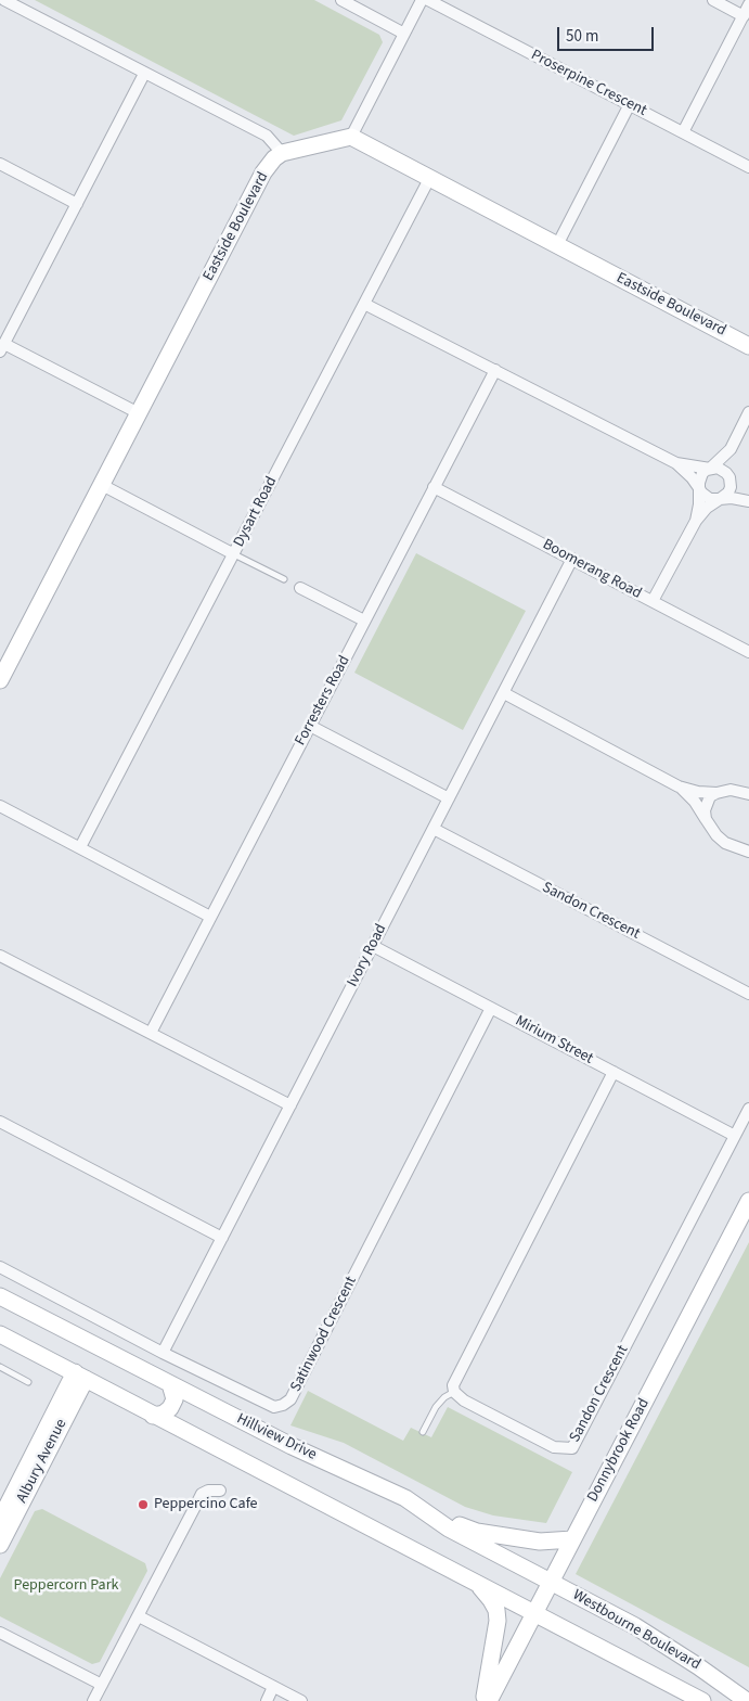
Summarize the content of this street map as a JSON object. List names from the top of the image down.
{
  "streets": {
    "street": [
      "Proserpine Crescent",
      "Eastside Boulevard",
      "Dysart Road",
      "Boomerang Road",
      "Forresters Road",
      "Sandon Crescent",
      "Ivory Road",
      "Mirium Street",
      "Satinwood Crescent",
      "Hillview Drive",
      "Donnybrook Road",
      "Albury Avenue",
      "Westbourne Boulevard"
    ]
  },
  "crossings": [
    ["Eastside Boulevard", "Dysart Road"],
    ["Boomerang Road", "Forresters Road"],
    ["Boomerang Road", "Ivory Road"],
    ["Sandon Crescent", "Ivory Road"],
    ["Sandon Crescent", "Mirium Street"],
    ["Ivory Road", "Mirium Street"],
    ["Ivory Road", "Satinwood Crescent"],
    ["Mirium Street", "Satinwood Crescent"],
    ["Hillview Drive", "Donnybrook Road"],
    ["Hillview Drive", "Westbourne Boulevard"],
    ["Donnybrook Road", "Westbourne Boulevard"]
  ],
  "parks": ["Peppercorn Park"],
  "places": ["Peppercino Cafe"],
  "scale_bar": "50 m"
}
